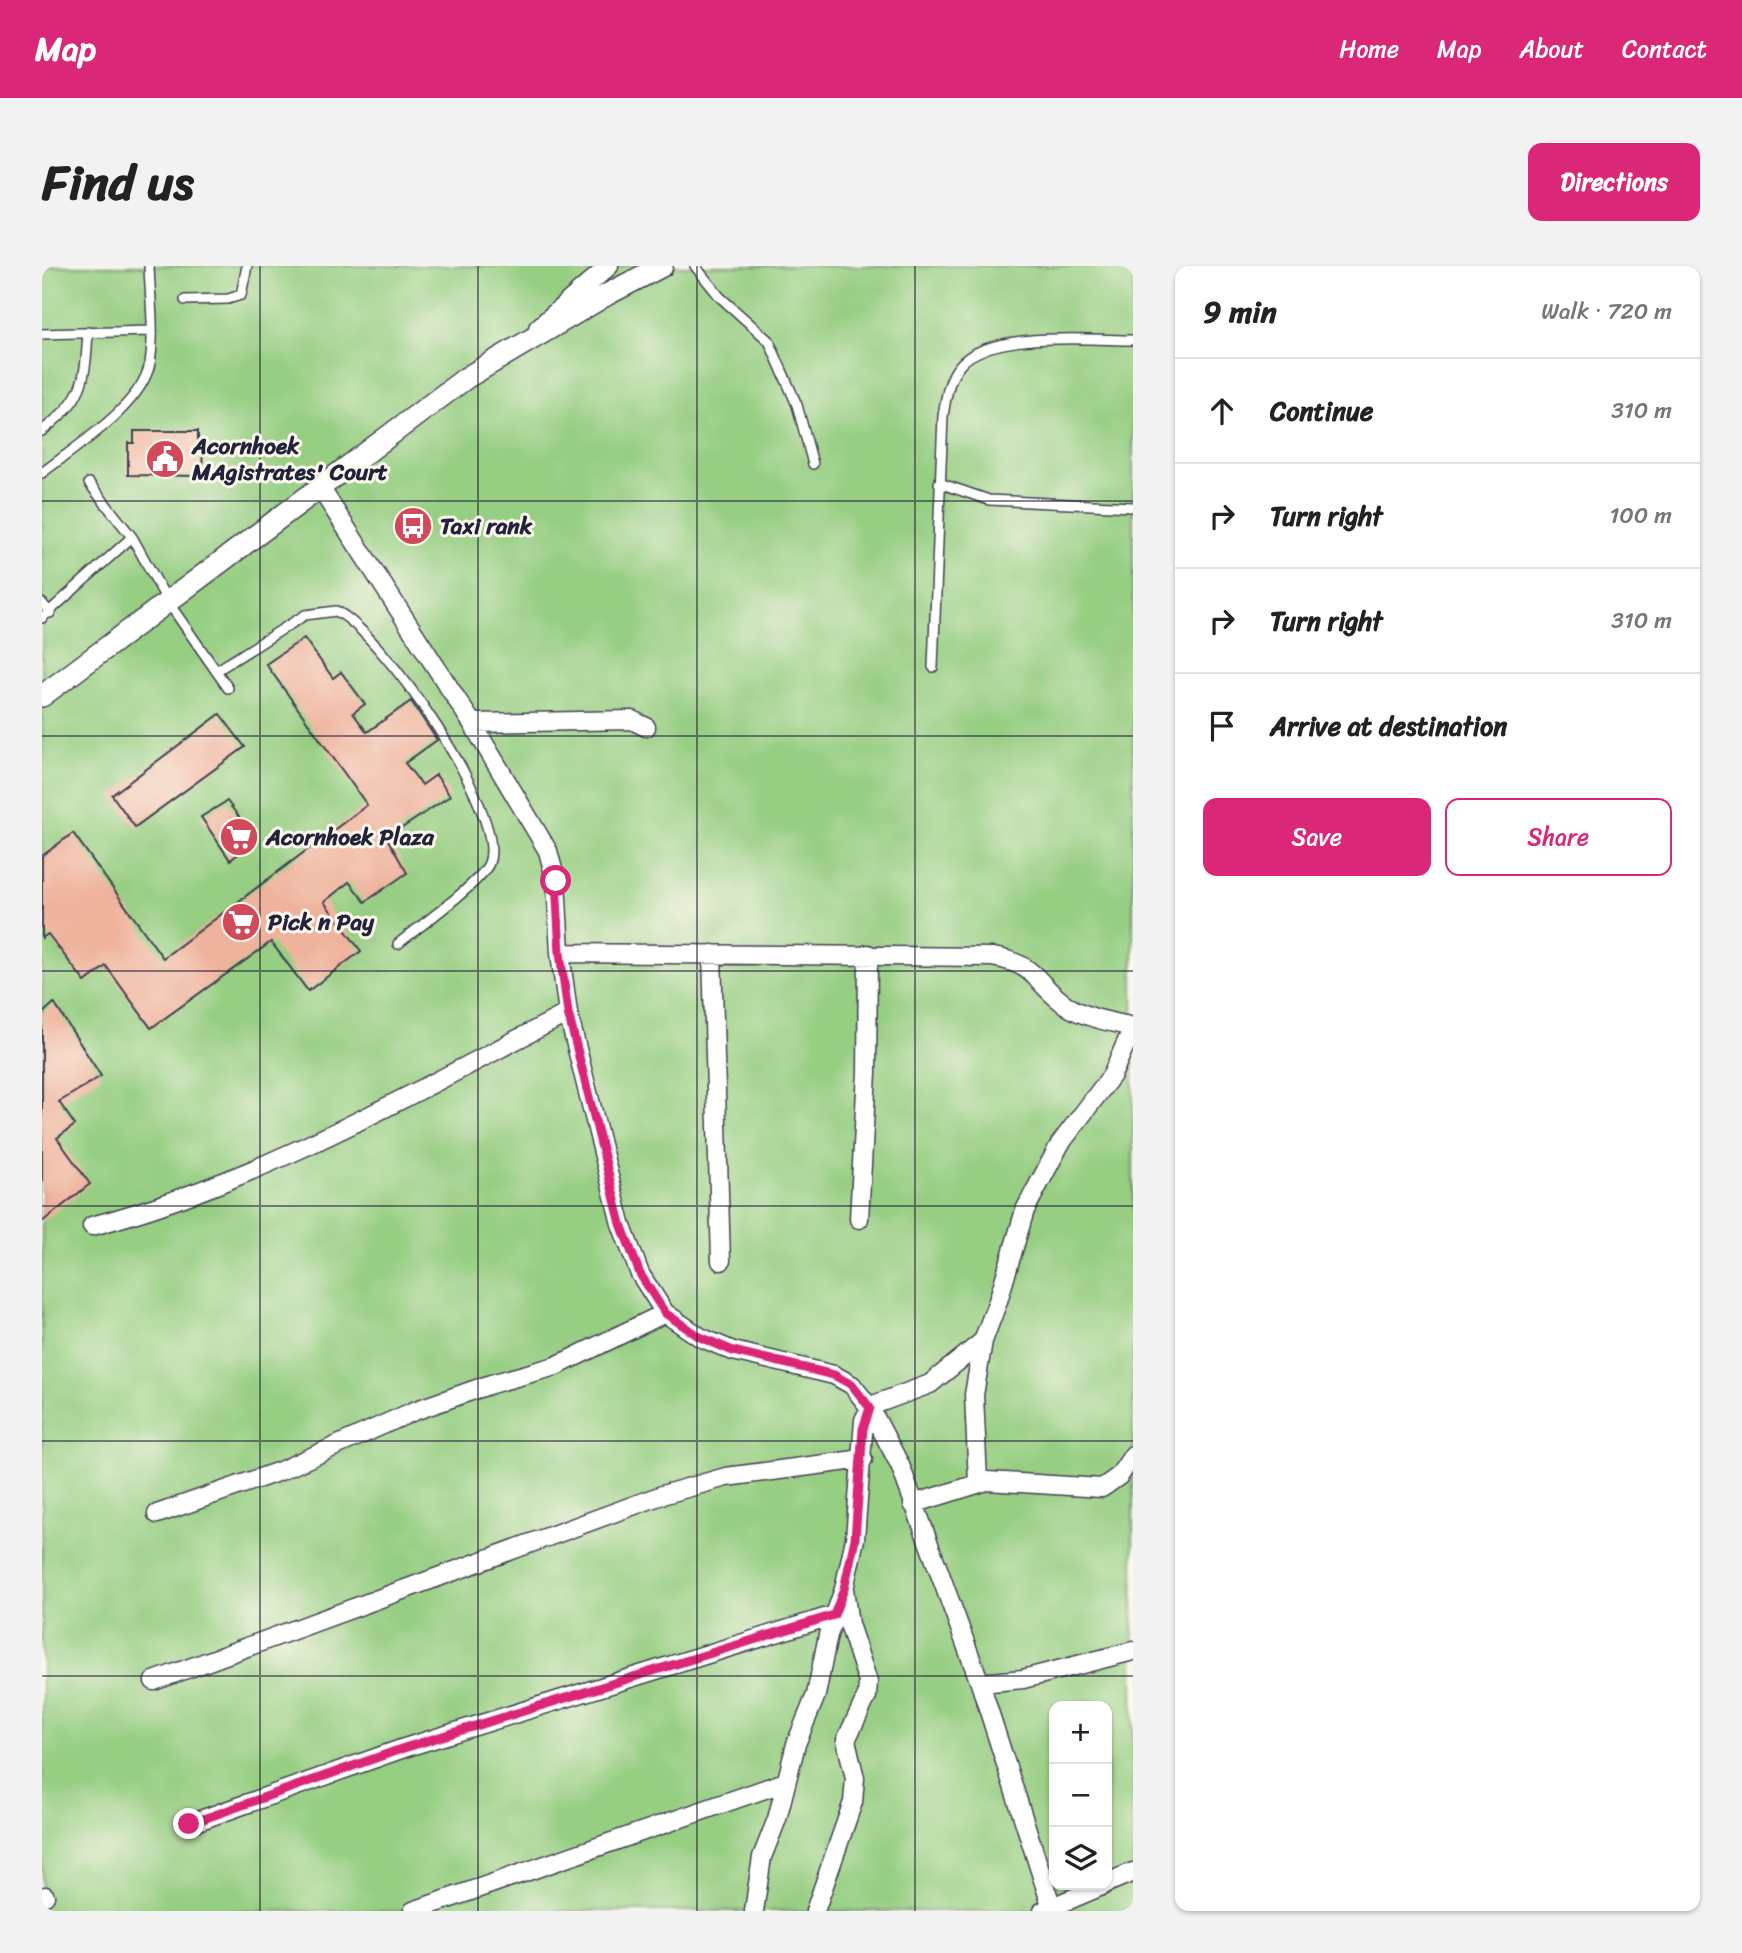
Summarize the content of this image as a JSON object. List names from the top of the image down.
{
  "places": {
    "public building": ["Acornhoek MAgistrates' Court"],
    "bus stop": ["Taxi rank"],
    "supermarket": ["Acornhoek Plaza", "Pick n Pay"]
  },
  "page": {
    "header": "Map",
    "nav": [
      "Home",
      "Map",
      "About",
      "Contact"
    ],
    "title": "Find us",
    "buttons": [
      "Directions",
      ["Save", "Share"]
    ],
    "heading": ["9 min", "Walk · 720 m"],
    "list": [
      ["Continue", "310 m"],
      ["Turn right", "100 m"],
      ["Turn right", "310 m"],
      "Arrive at destination"
    ],
    "map_buttons": ["+", "−"]
  }
}
